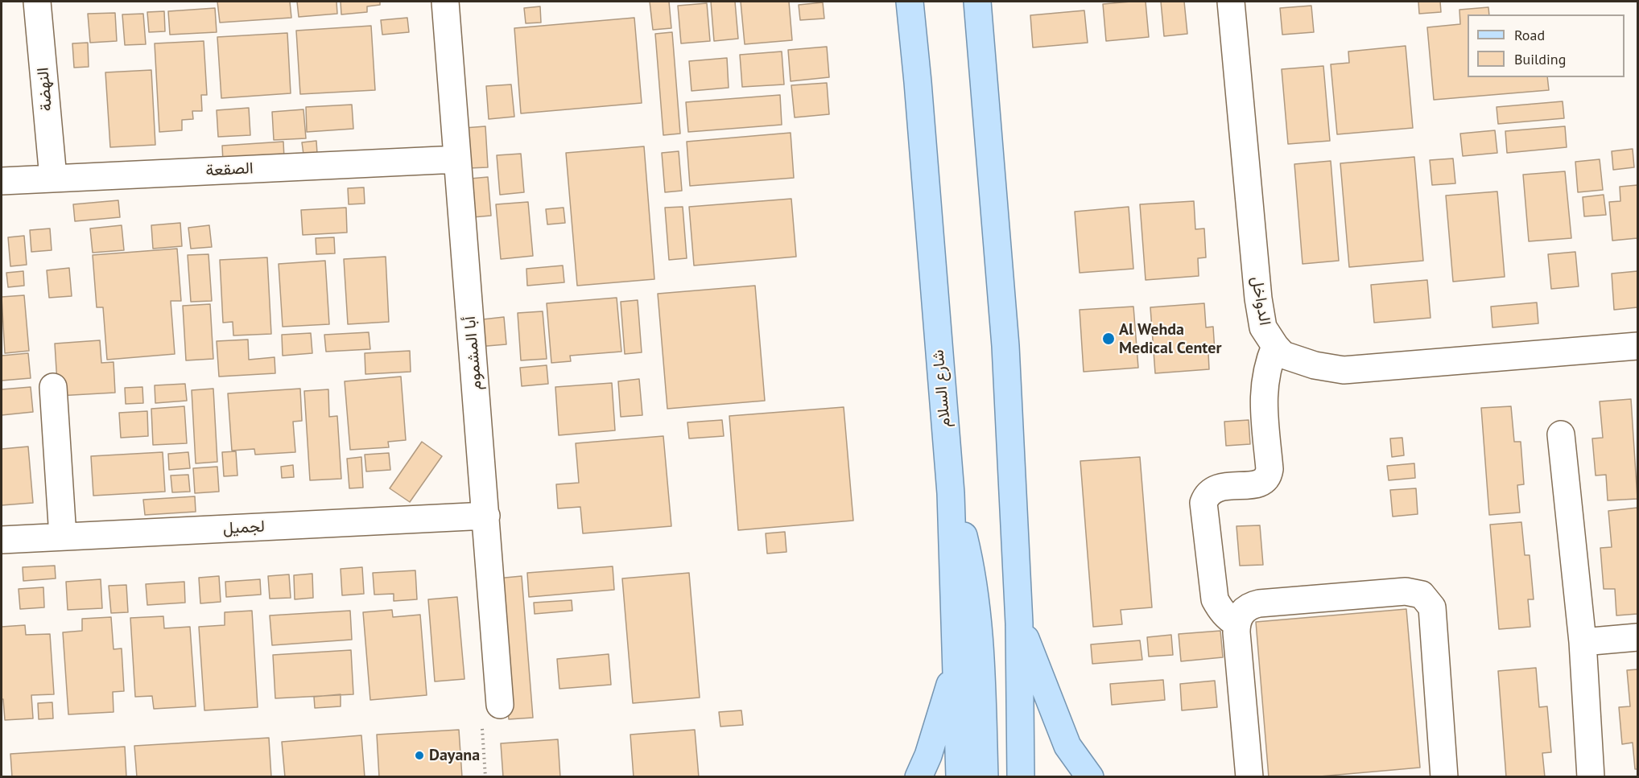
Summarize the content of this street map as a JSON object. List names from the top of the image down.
{
  "streets": {
    "main road": ["شارع السلام"],
    "street": [
      "النهضة",
      "الصقعة",
      "الدواخل",
      "أبا المشموم",
      "لجميل"
    ]
  },
  "crossings": [
    ["النهضة", "الصقعة"],
    ["الصقعة", "أبا المشموم"],
    ["أبا المشموم", "لجميل"]
  ],
  "places": ["Al Wehda Medical Center", "Dayana"],
  "legend": ["Road", "Building"]
}
